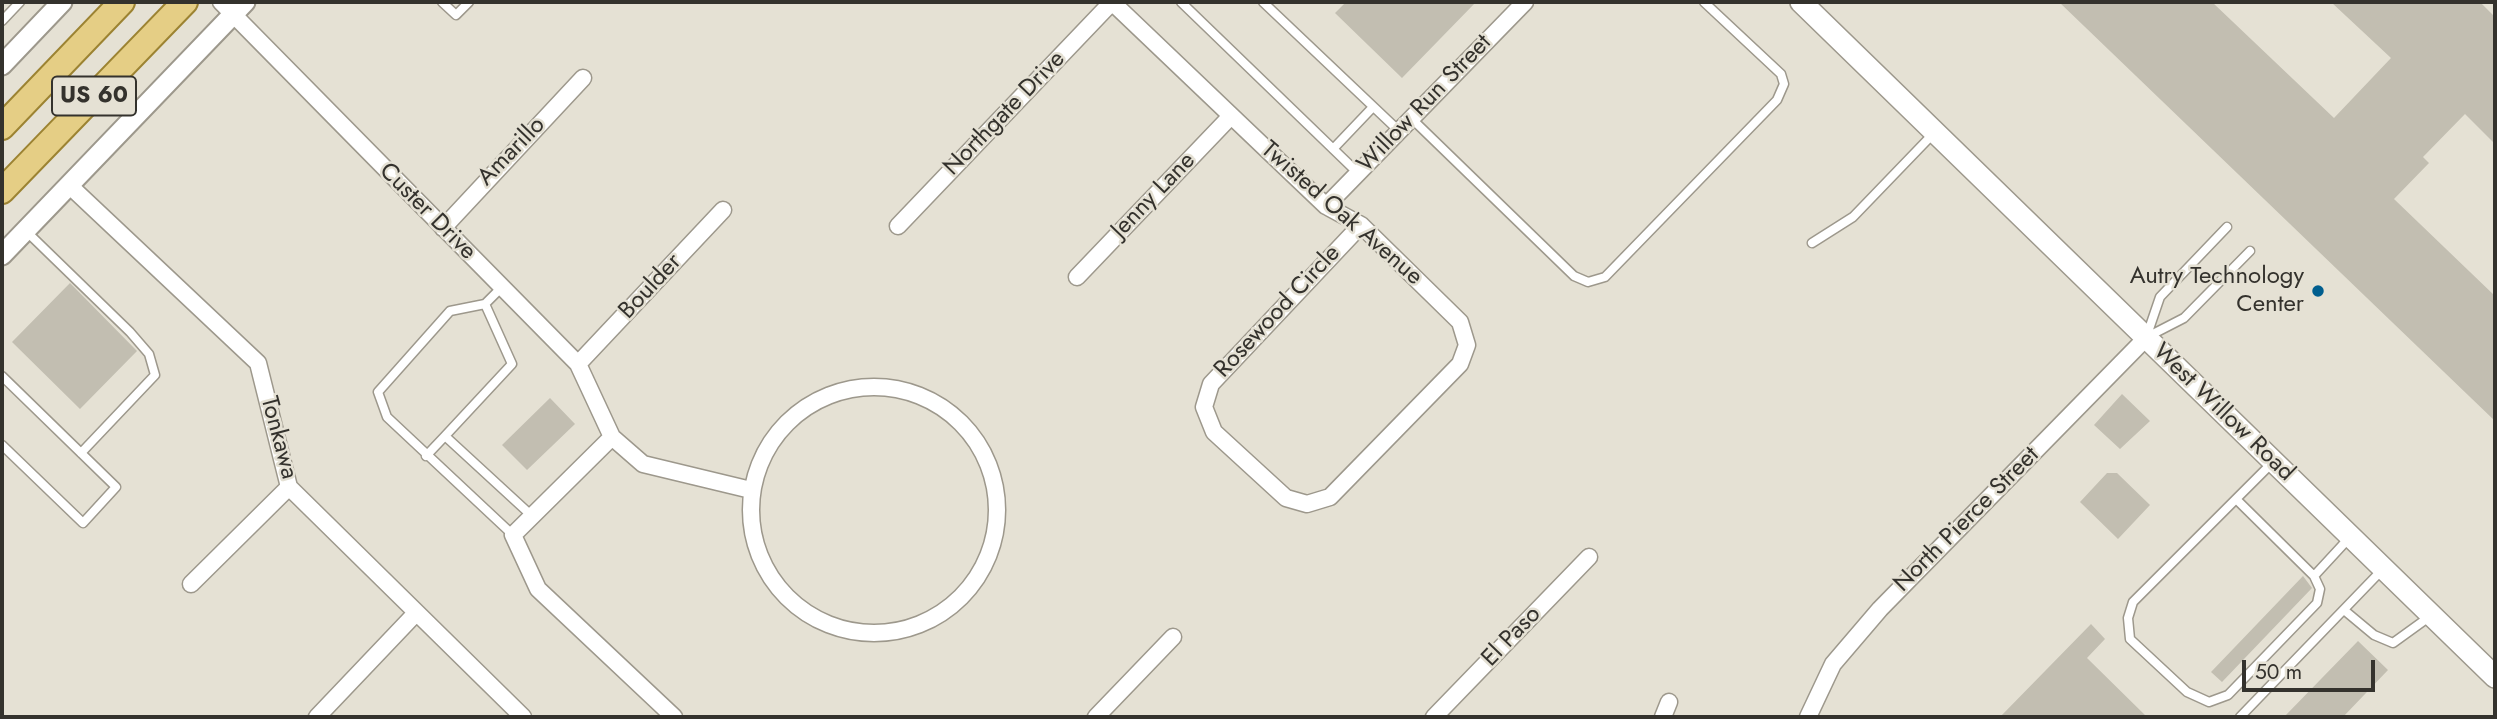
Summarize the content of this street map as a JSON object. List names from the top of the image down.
{
  "streets": {
    "main road": ["US 60", "West Willow Road"],
    "street": [
      "Willow Run Street",
      "Northgate Drive",
      "Amarillo",
      "Jenny Lane",
      "Custer Drive",
      "Twisted Oak Avenue",
      "Boulder",
      "Rosewood Circle",
      "Tonkawa",
      "North Pierce Street",
      "El Paso"
    ]
  },
  "crossings": [
    ["Willow Run Street", "Twisted Oak Avenue"],
    ["Northgate Drive", "Twisted Oak Avenue"],
    ["Amarillo", "Custer Drive"],
    ["Jenny Lane", "Twisted Oak Avenue"],
    ["Custer Drive", "Boulder"],
    ["Twisted Oak Avenue", "Rosewood Circle"],
    ["West Willow Road", "North Pierce Street"]
  ],
  "places": ["Autry Technology Center"],
  "scale_bar": "50 m"
}
